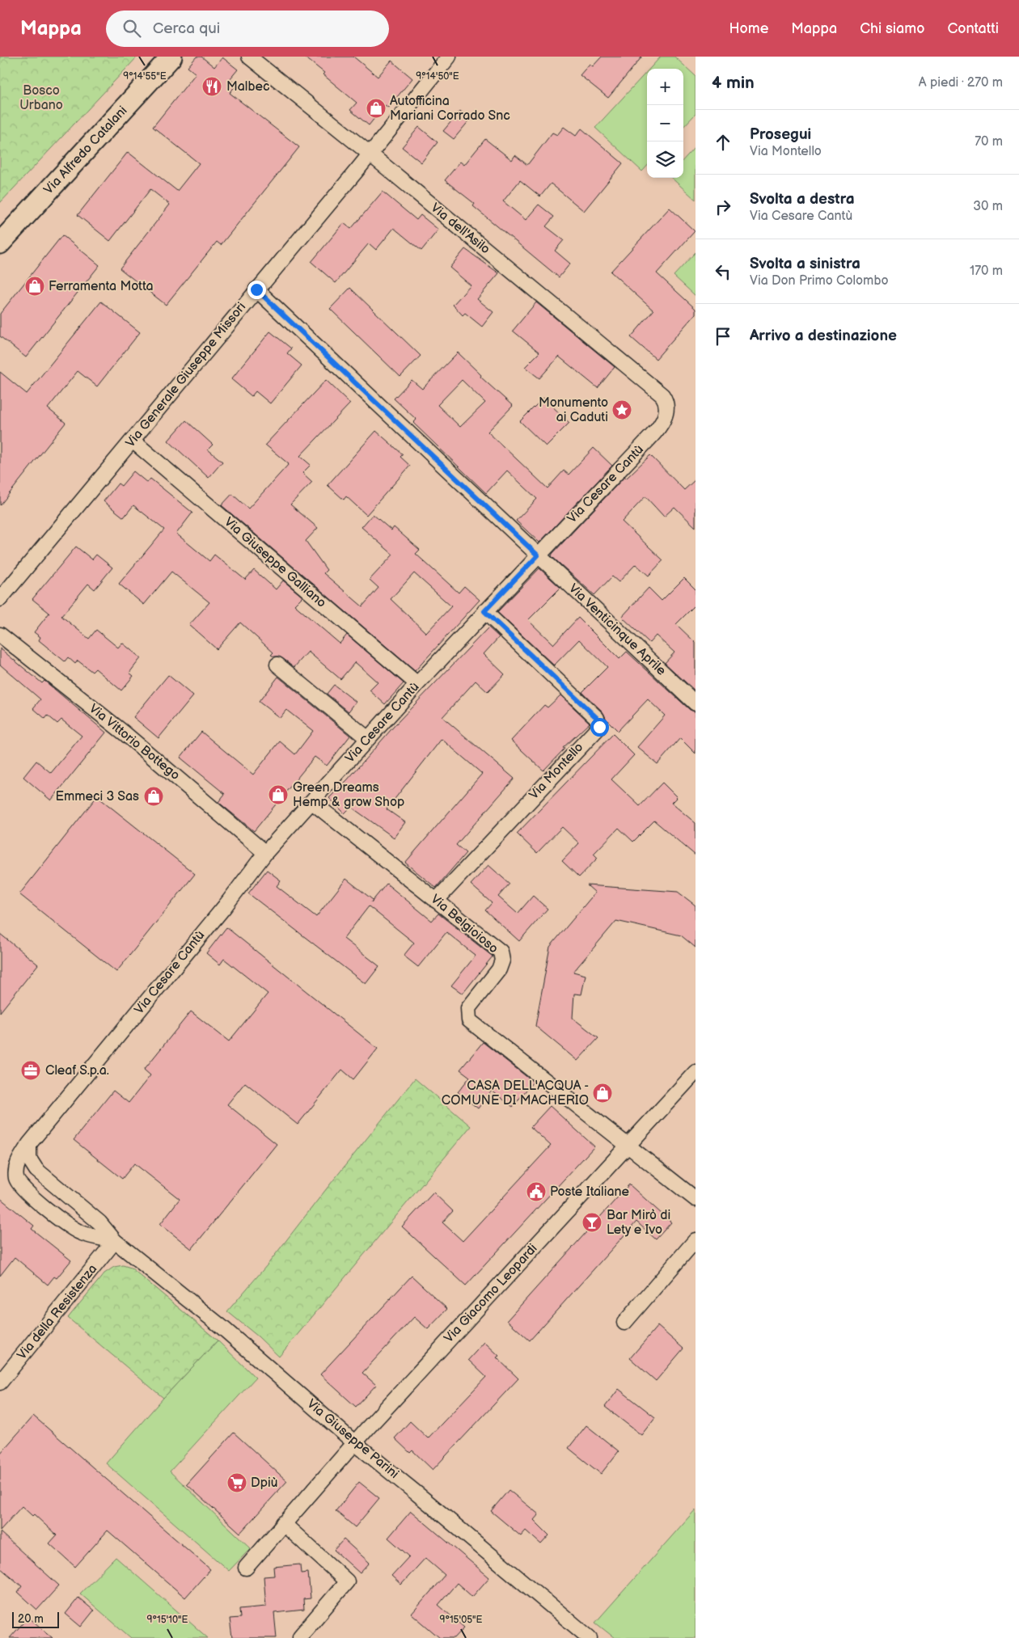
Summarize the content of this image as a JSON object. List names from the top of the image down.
{
  "streets": {
    "street": [
      "Via Alfredo Catalani",
      "Via dell'Asilo",
      "Via Generale Giuseppe Missori",
      "Via Cesare Cantù",
      "Via Giuseppe Galliano",
      "Via Venticinque Aprile",
      "Via Vittorio Bottego",
      "Via Montello",
      "Via Belgioioso",
      "Via Giacomo Leopardi",
      "Via della Resistenza",
      "Via Giuseppe Parini"
    ]
  },
  "crossings": [
    ["Via dell'Asilo", "Via Generale Giuseppe Missori"],
    ["Via dell'Asilo", "Via Cesare Cantù"],
    ["Via Generale Giuseppe Missori", "Via Giuseppe Galliano"],
    ["Via Generale Giuseppe Missori", "Via Venticinque Aprile"],
    ["Via Cesare Cantù", "Via Giuseppe Galliano"],
    ["Via Cesare Cantù", "Via Venticinque Aprile"],
    ["Via Cesare Cantù", "Via Vittorio Bottego"],
    ["Via Cesare Cantù", "Via Montello"],
    ["Via Cesare Cantù", "Via Belgioioso"],
    ["Via Cesare Cantù", "Via Giuseppe Parini"],
    ["Via Montello", "Via Belgioioso"],
    ["Via Belgioioso", "Via Giacomo Leopardi"],
    ["Via Giacomo Leopardi", "Via Giuseppe Parini"],
    ["Via della Resistenza", "Via Giuseppe Parini"]
  ],
  "parks": ["Bosco Urbano"],
  "places": {
    "restaurant": ["Malbec"],
    "shop": [
      "Autofficina Mariani Corrado Snc",
      "Ferramenta Motta",
      "Green Dreams Hemp & grow Shop",
      "Emmeci 3 Sas",
      "CASA DELL'ACQUA - COMUNE DI MACHERIO"
    ],
    "place": ["Monumento ai Caduti"],
    "office": ["Cleaf S.p.a."],
    "public building": ["Poste Italiane"],
    "bar": ["Bar Mirò di Lety e Ivo"],
    "supermarket": ["Dpiù"]
  },
  "scale_bar": "20 m",
  "page": {
    "header": "Mappa",
    "search": "Cerca qui",
    "nav": [
      "Home",
      "Mappa",
      "Chi siamo",
      "Contatti"
    ],
    "heading": ["4 min", "A piedi · 270 m"],
    "map_buttons": ["+", "−"],
    "list": [
      ["Prosegui", "Via Montello", "70 m"],
      ["Svolta a destra", "Via Cesare Cantù", "30 m"],
      ["Svolta a sinistra", "Via Don Primo Colombo", "170 m"],
      "Arrivo a destinazione"
    ],
    "scale": "20 m"
  },
  "coordinates": [
    "9°14'55\"E",
    "9°14'50\"E",
    "9°15'10\"E",
    "9°15'05\"E"
  ]
}
